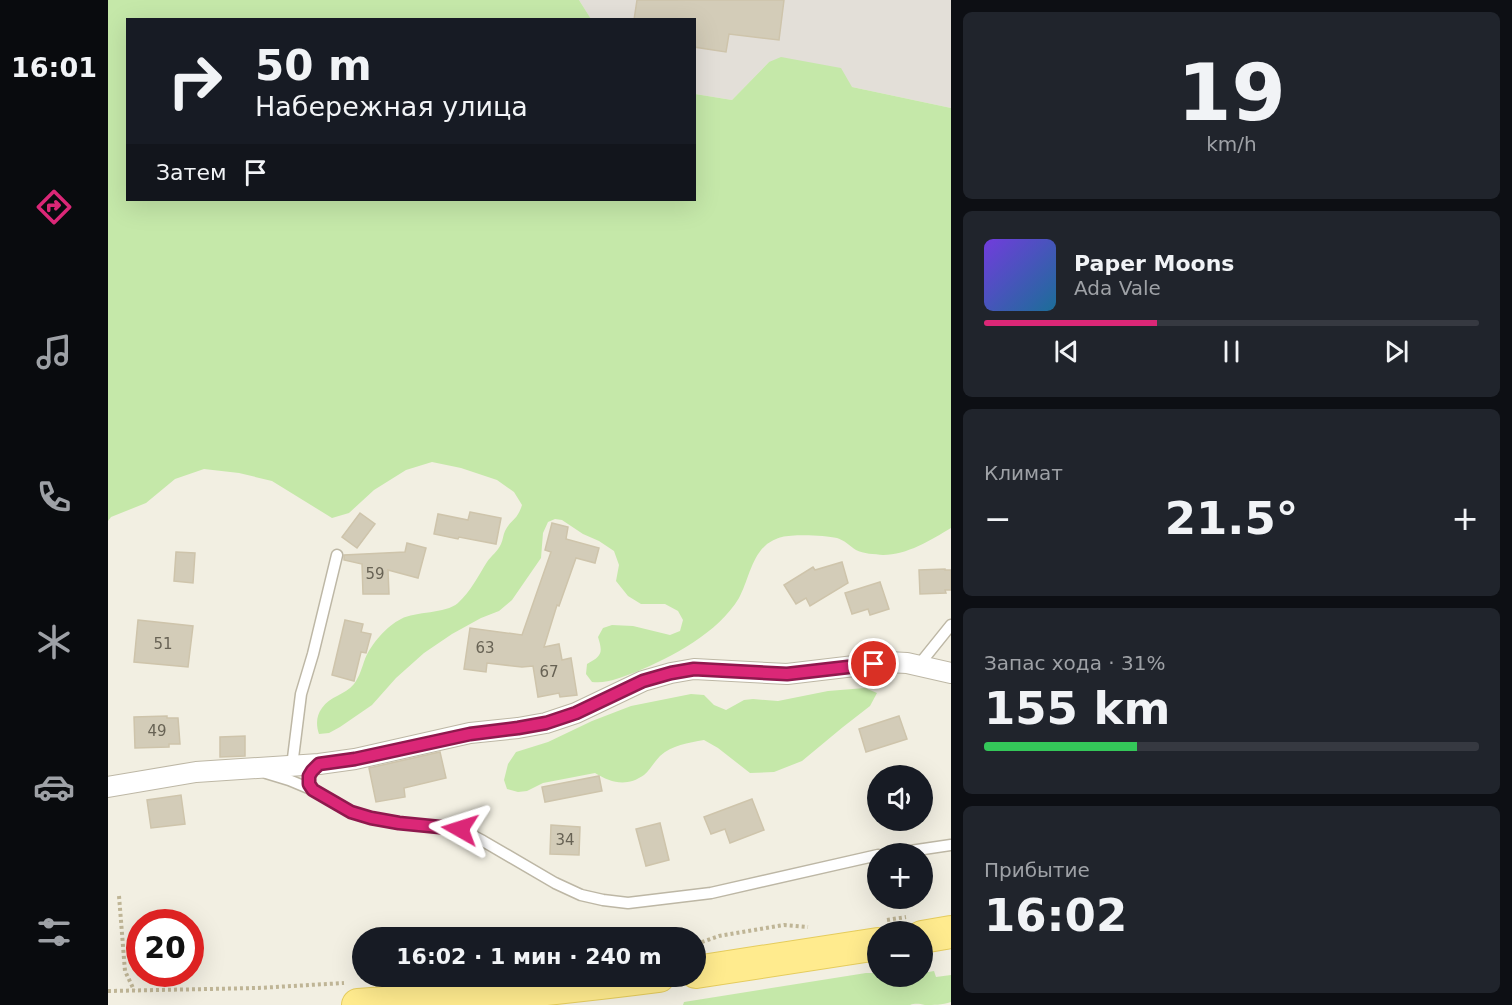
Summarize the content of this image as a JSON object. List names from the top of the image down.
{
  "house_numbers": [
    "59",
    "51",
    "63",
    "67",
    "49",
    "34"
  ],
  "page": {
    "tabs": "16:01",
    "tile": [
      ["19", "km/h"],
      "Климат",
      ["Запас хода · 31%", "155 km"],
      ["Прибытие", "16:02"]
    ],
    "turn": ["50 m", "Набережная улица"],
    "then": "Затем",
    "song": ["Paper Moons", "Ada Vale"],
    "heat": ["−", "21.5°", "+"],
    "map_buttons": ["+", "−"],
    "limit": "20",
    "trip": "16:02 · 1 мин · 240 m"
  }
}
